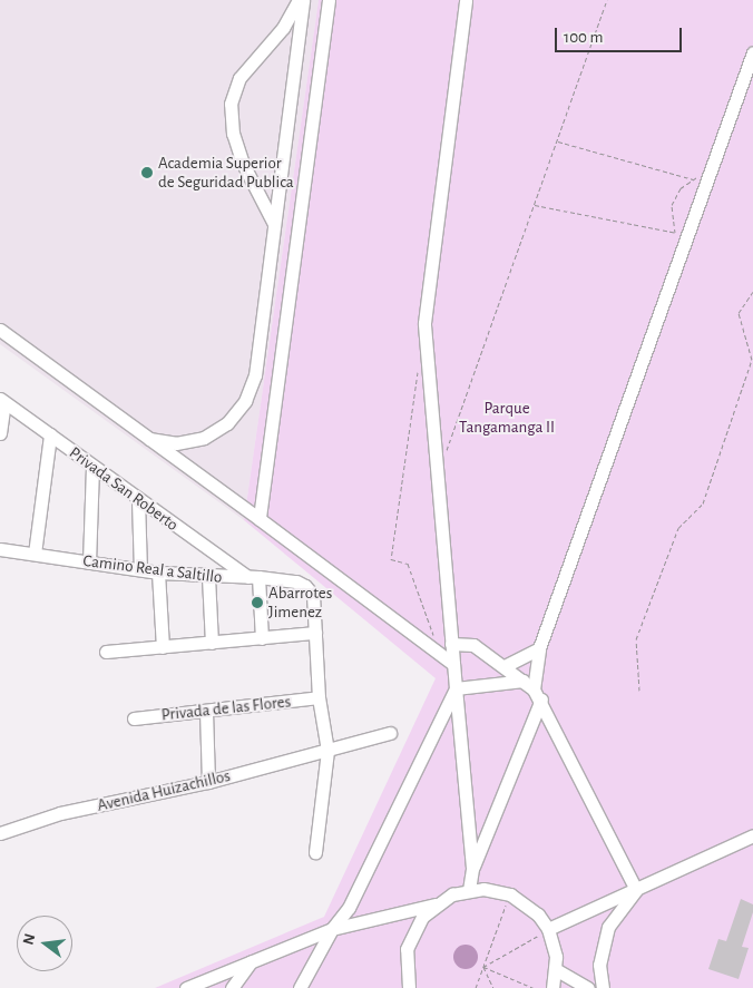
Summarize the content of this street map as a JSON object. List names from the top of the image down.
{
  "streets": {
    "street": [
      "Privada San Roberto",
      "Camino Real a Saltillo",
      "Privada de las Flores",
      "Avenida Huizachillos"
    ]
  },
  "crossings": [
    ["Privada San Roberto", "Camino Real a Saltillo"]
  ],
  "parks": ["Parque Tangamanga II"],
  "places": ["Academia Superior de Seguridad Publica", "Abarrotes Jimenez"],
  "scale_bar": "100 m",
  "north": "left"
}
